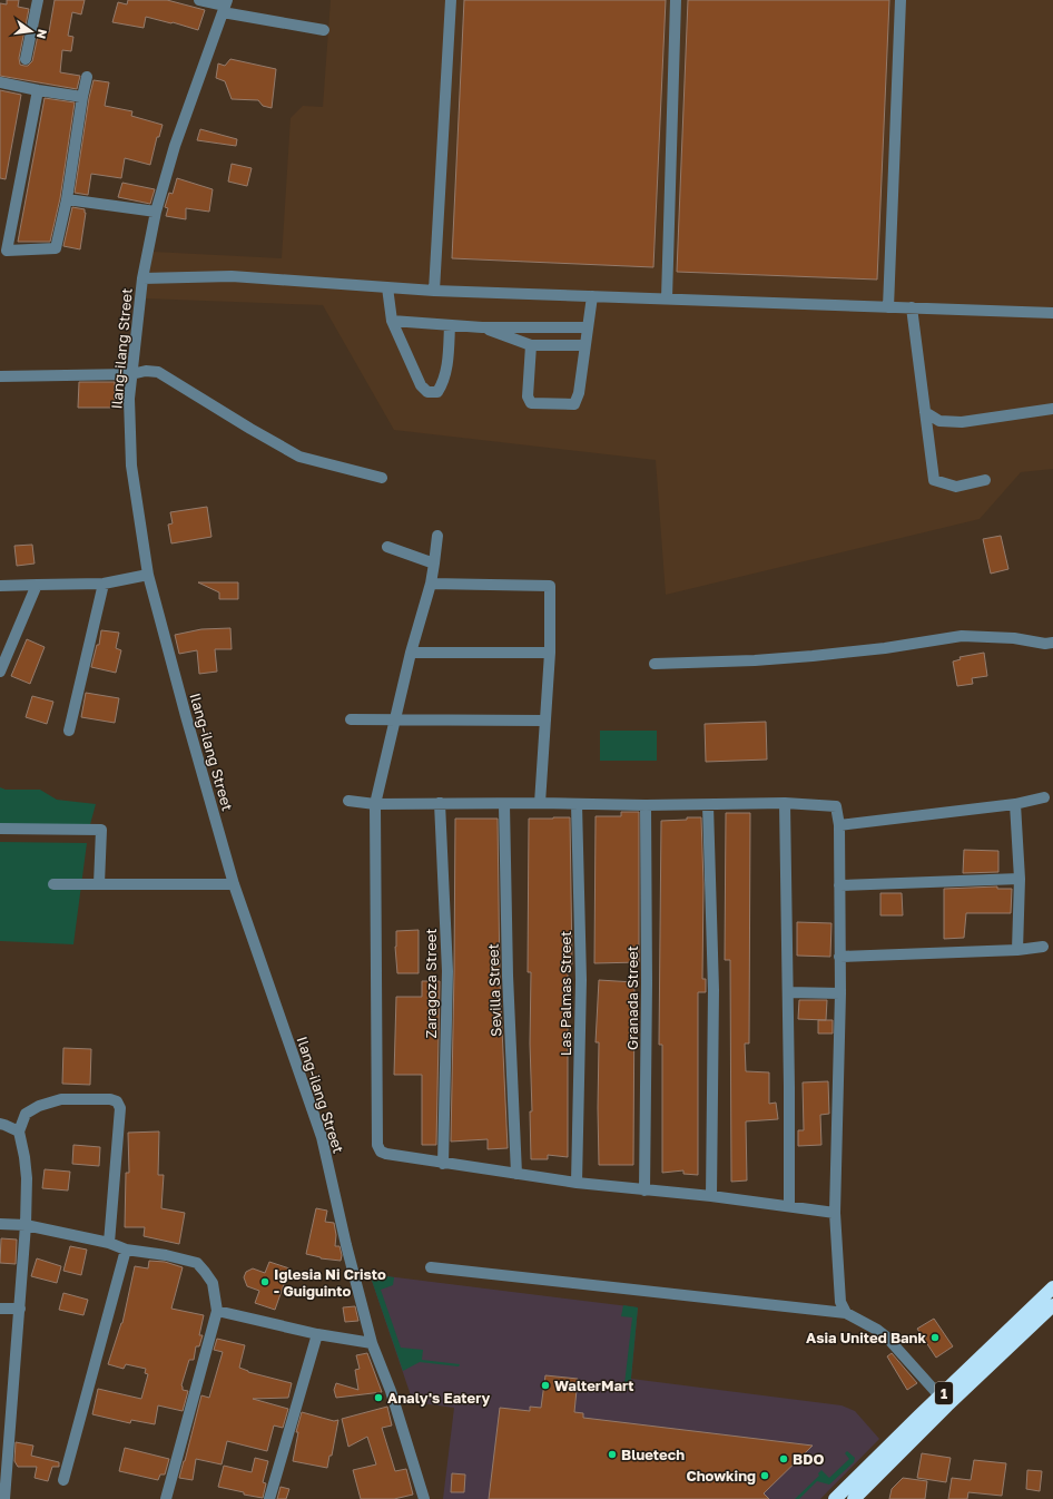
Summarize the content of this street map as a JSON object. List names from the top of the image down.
{
  "streets": {
    "highway": ["1"],
    "street": [
      "Ilang-ilang Street",
      "Zaragoza Street",
      "Sevilla Street",
      "Las Palmas Street",
      "Granada Street"
    ]
  },
  "places": [
    "Iglesia Ni Cristo - Guiguinto",
    "Asia United Bank",
    "WalterMart",
    "Analy's Eatery",
    "Bluetech",
    "BDO",
    "Chowking"
  ],
  "north": "right"
}
